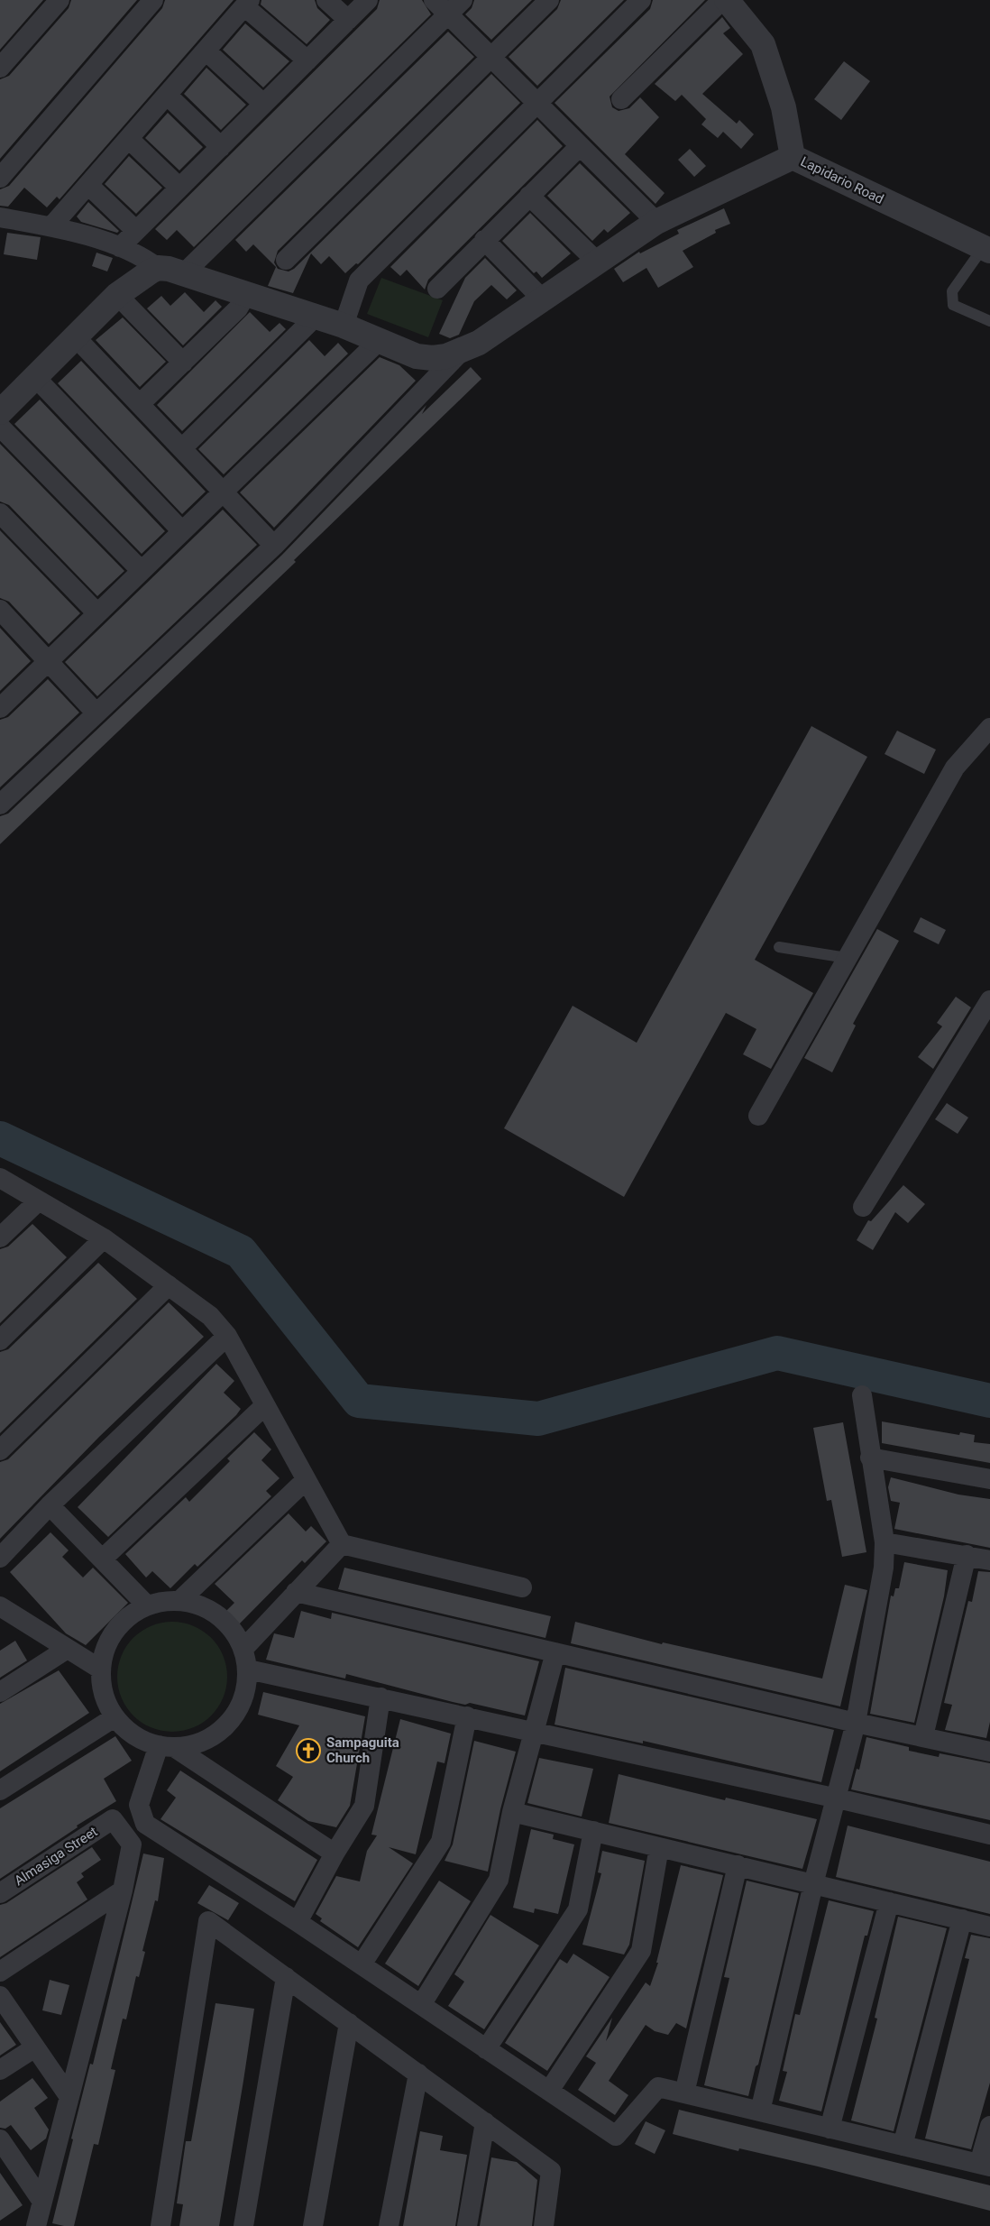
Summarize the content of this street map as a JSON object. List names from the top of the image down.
{
  "streets": {
    "street": ["Lapidario Road", "Almasiga Street"]
  },
  "places": {
    "church": ["Sampaguita Church"]
  }
}
